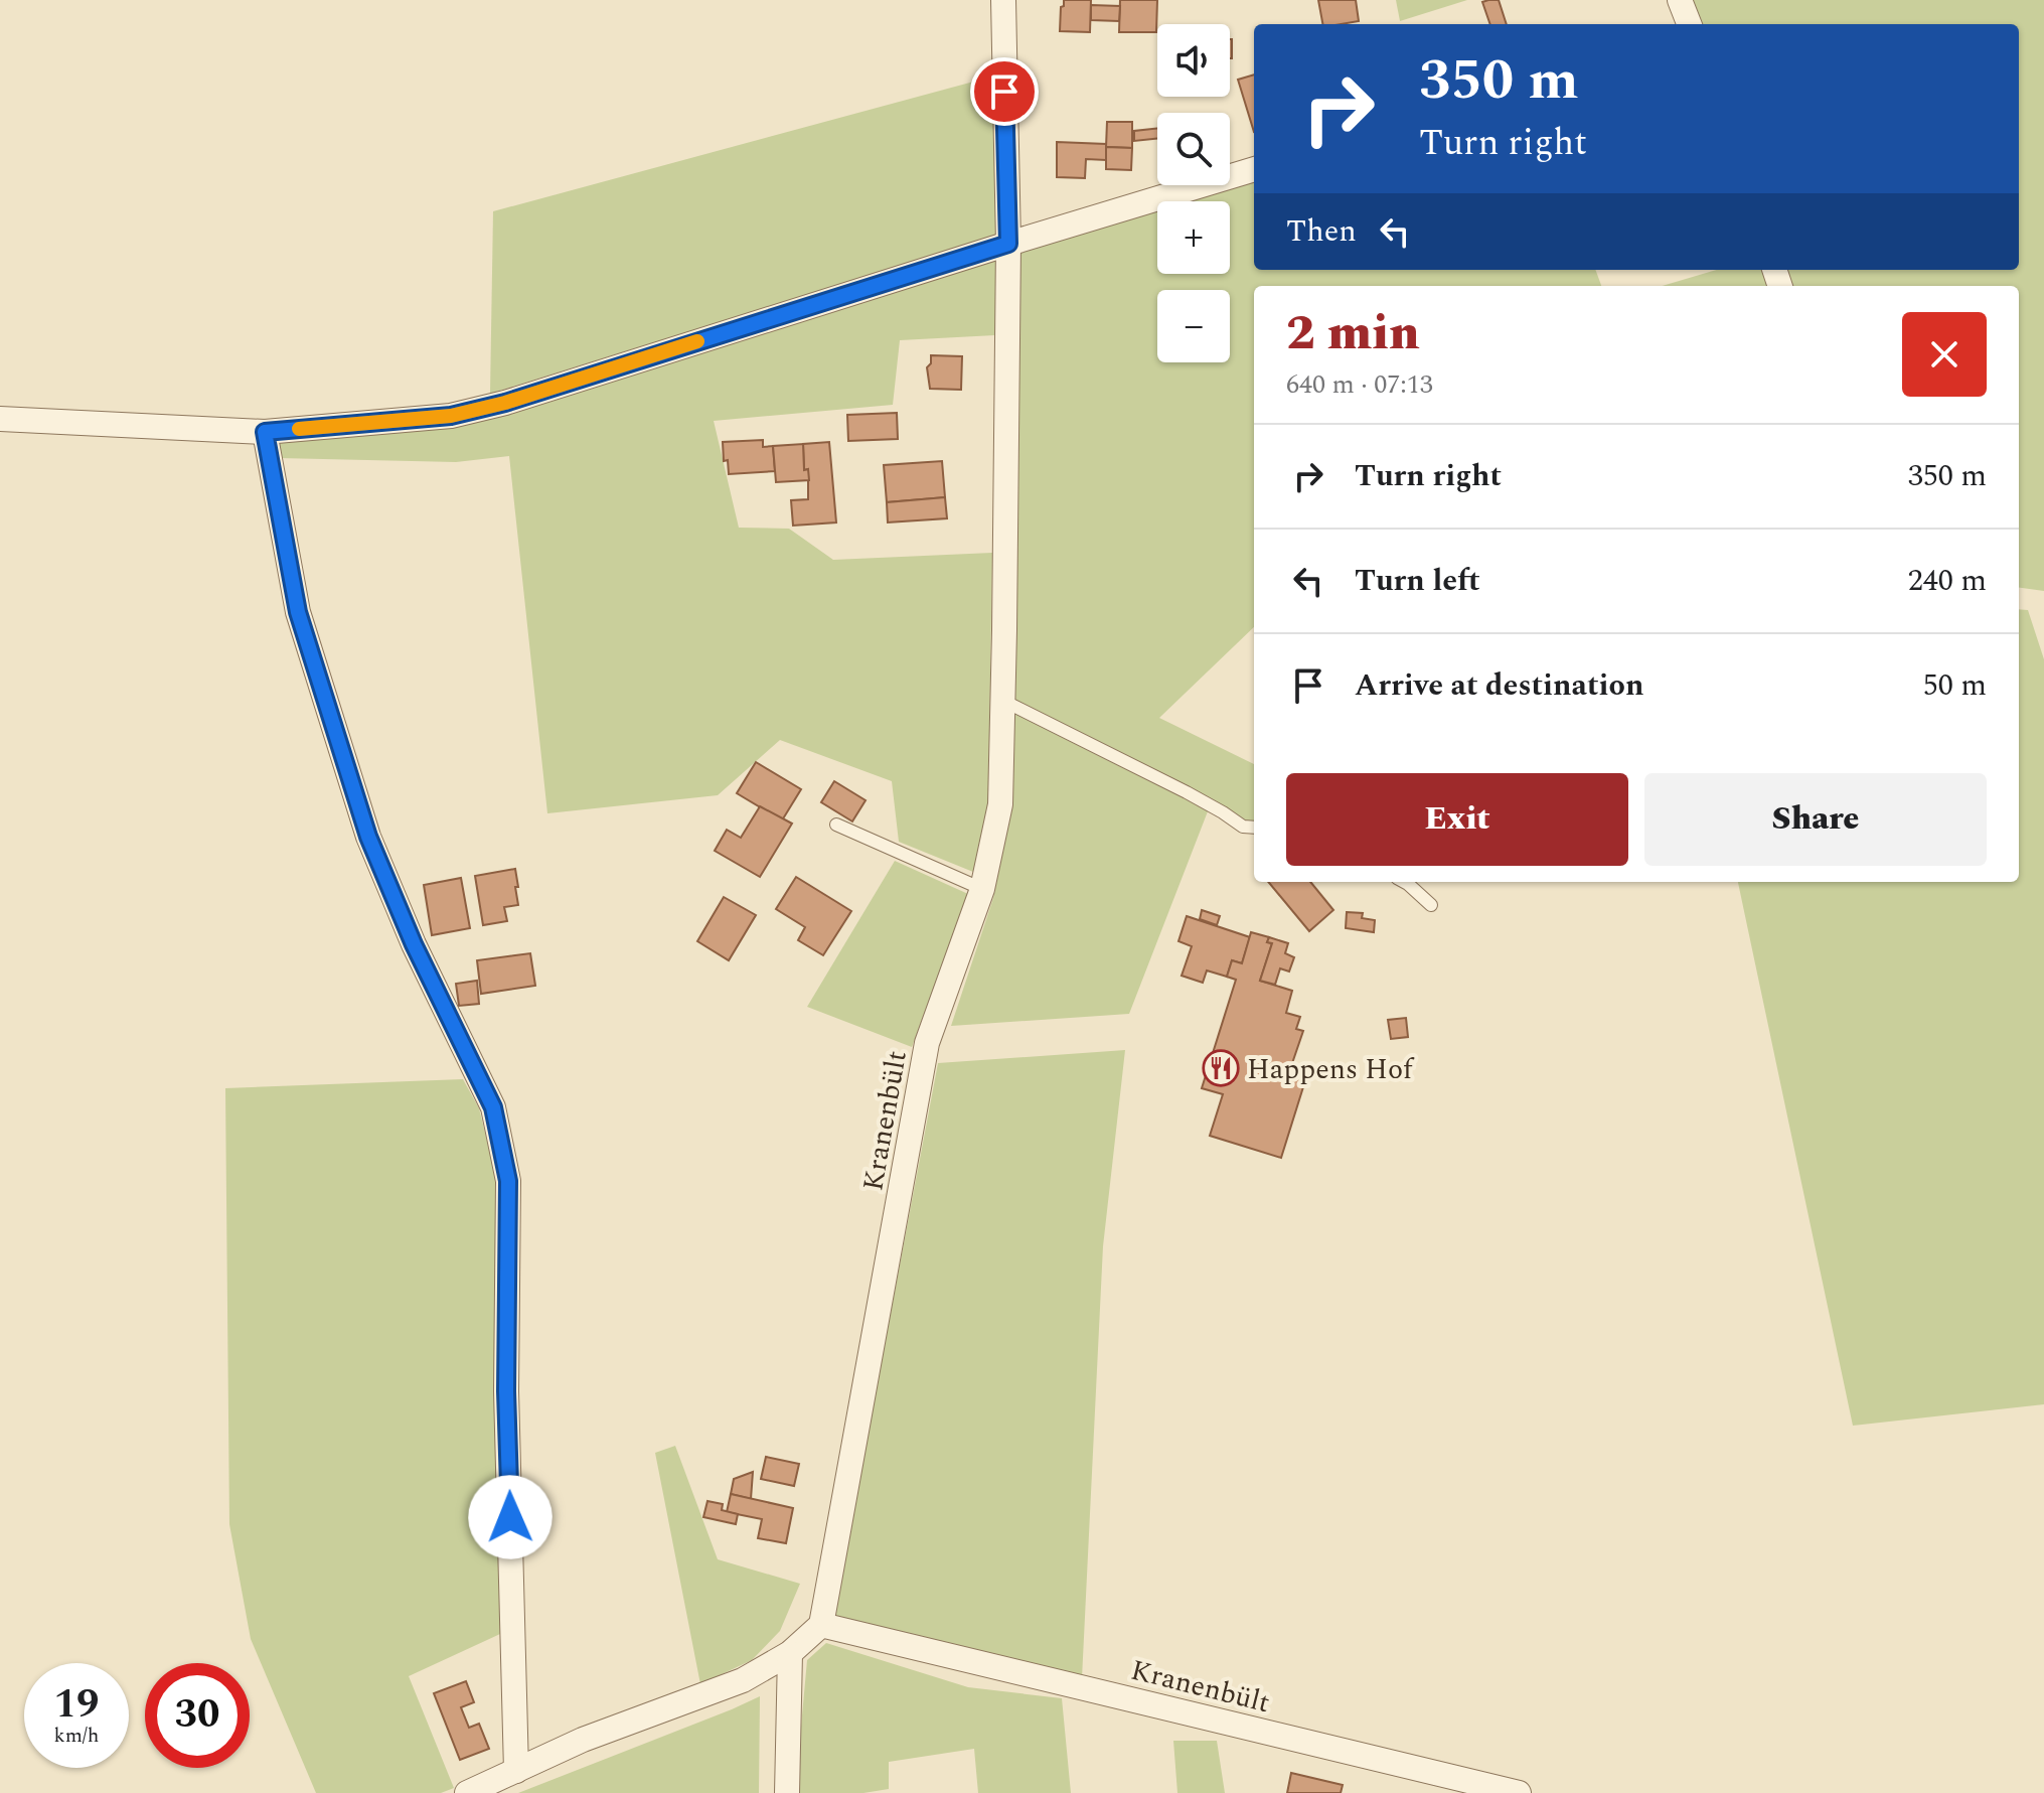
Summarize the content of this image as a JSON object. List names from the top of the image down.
{
  "streets": {
    "street": ["Kranenbült"]
  },
  "places": {
    "restaurant": ["Happens Hof"]
  },
  "page": {
    "map_buttons": ["+", "−"],
    "turn": ["350 m", "Turn right"],
    "then": "Then",
    "heading": ["2 min", "640 m · 07:13"],
    "list": [
      {
        "name": "Turn right",
        "value": "350 m"
      },
      {
        "name": "Turn left",
        "value": "240 m"
      },
      {
        "name": "Arrive at destination",
        "value": "50 m"
      }
    ],
    "buttons": ["Exit", "Share"],
    "speed": "19 km/h",
    "limit": "30"
  }
}
